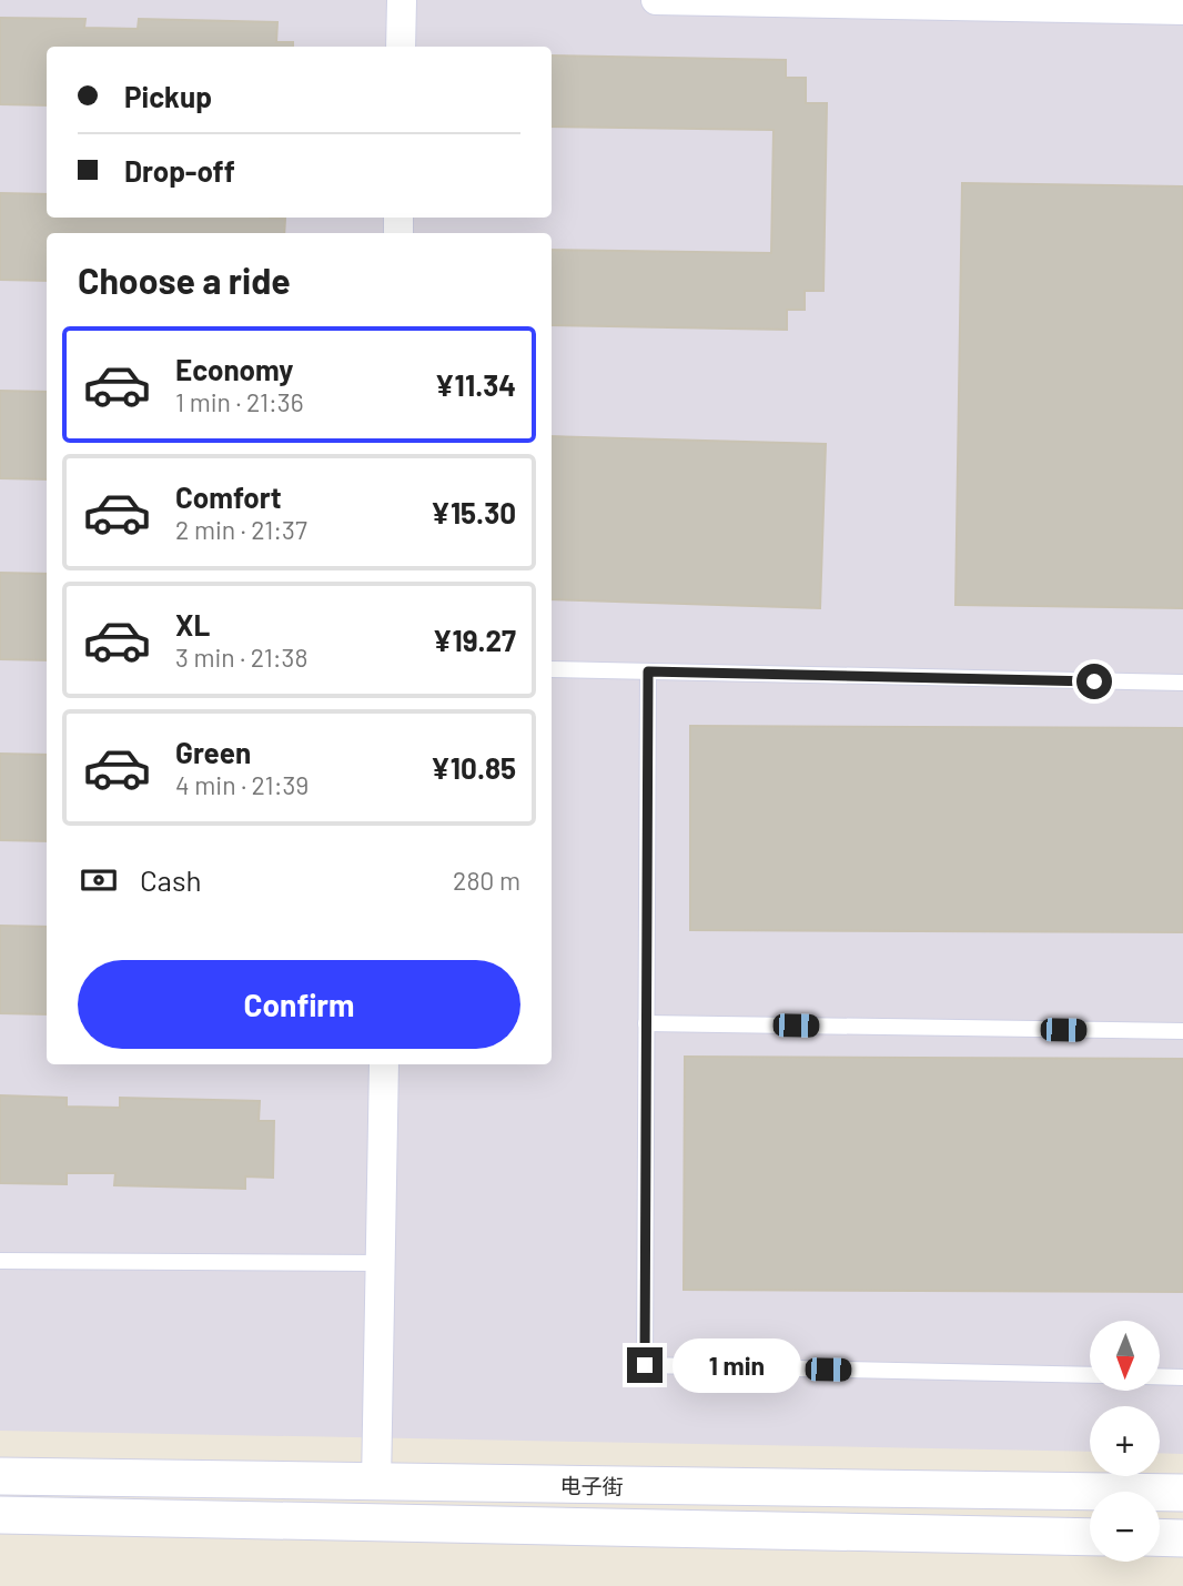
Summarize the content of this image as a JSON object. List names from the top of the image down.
{
  "streets": {
    "street": ["电子街"]
  },
  "north": "bottom",
  "page": {
    "banner": ["Pickup", "Drop-off"],
    "heading": "Choose a ride",
    "list": [
      {
        "name": "Economy",
        "note": "1 min · 21:36",
        "value": "¥11.34"
      },
      {
        "name": "Comfort",
        "note": "2 min · 21:37",
        "value": "¥15.30"
      },
      {
        "name": "XL",
        "note": "3 min · 21:38",
        "value": "¥19.27"
      },
      {
        "name": "Green",
        "note": "4 min · 21:39",
        "value": "¥10.85"
      }
    ],
    "pay": ["Cash", "280 m"],
    "buttons": "Confirm",
    "map_buttons": ["+", "−"],
    "bubble": "1 min"
  }
}
